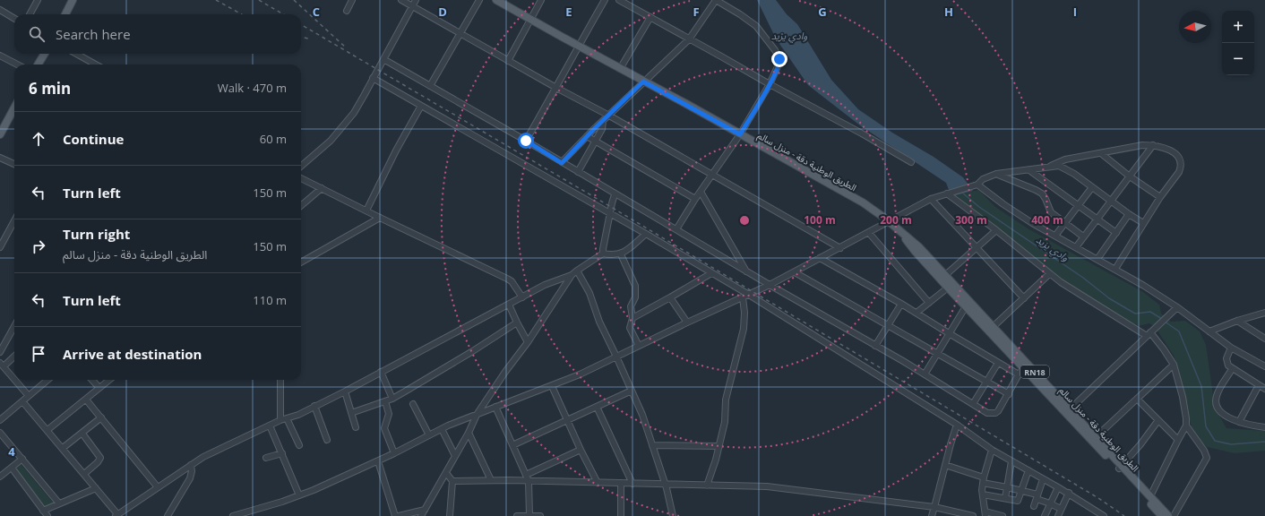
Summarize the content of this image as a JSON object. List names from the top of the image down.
{
  "streets": {
    "main road": ["الطريق الوطنية دقة - منزل سالم", "RN18"]
  },
  "water": ["وادي يزيد"],
  "north": "left",
  "page": {
    "map_buttons": ["+", "−"],
    "search": "Search here",
    "heading": ["6 min", "Walk · 470 m"],
    "list": [
      ["Continue", "60 m"],
      ["Turn left", "150 m"],
      ["Turn right", "الطريق الوطنية دقة - منزل سالم", "150 m"],
      ["Turn left", "110 m"],
      "Arrive at destination"
    ]
  },
  "grid": {
    "columns": [
      "C",
      "D",
      "E",
      "F",
      "G",
      "H",
      "I"
    ],
    "rows": ["4"]
  },
  "rings": [
    "100 m",
    "200 m",
    "300 m",
    "400 m"
  ]
}
